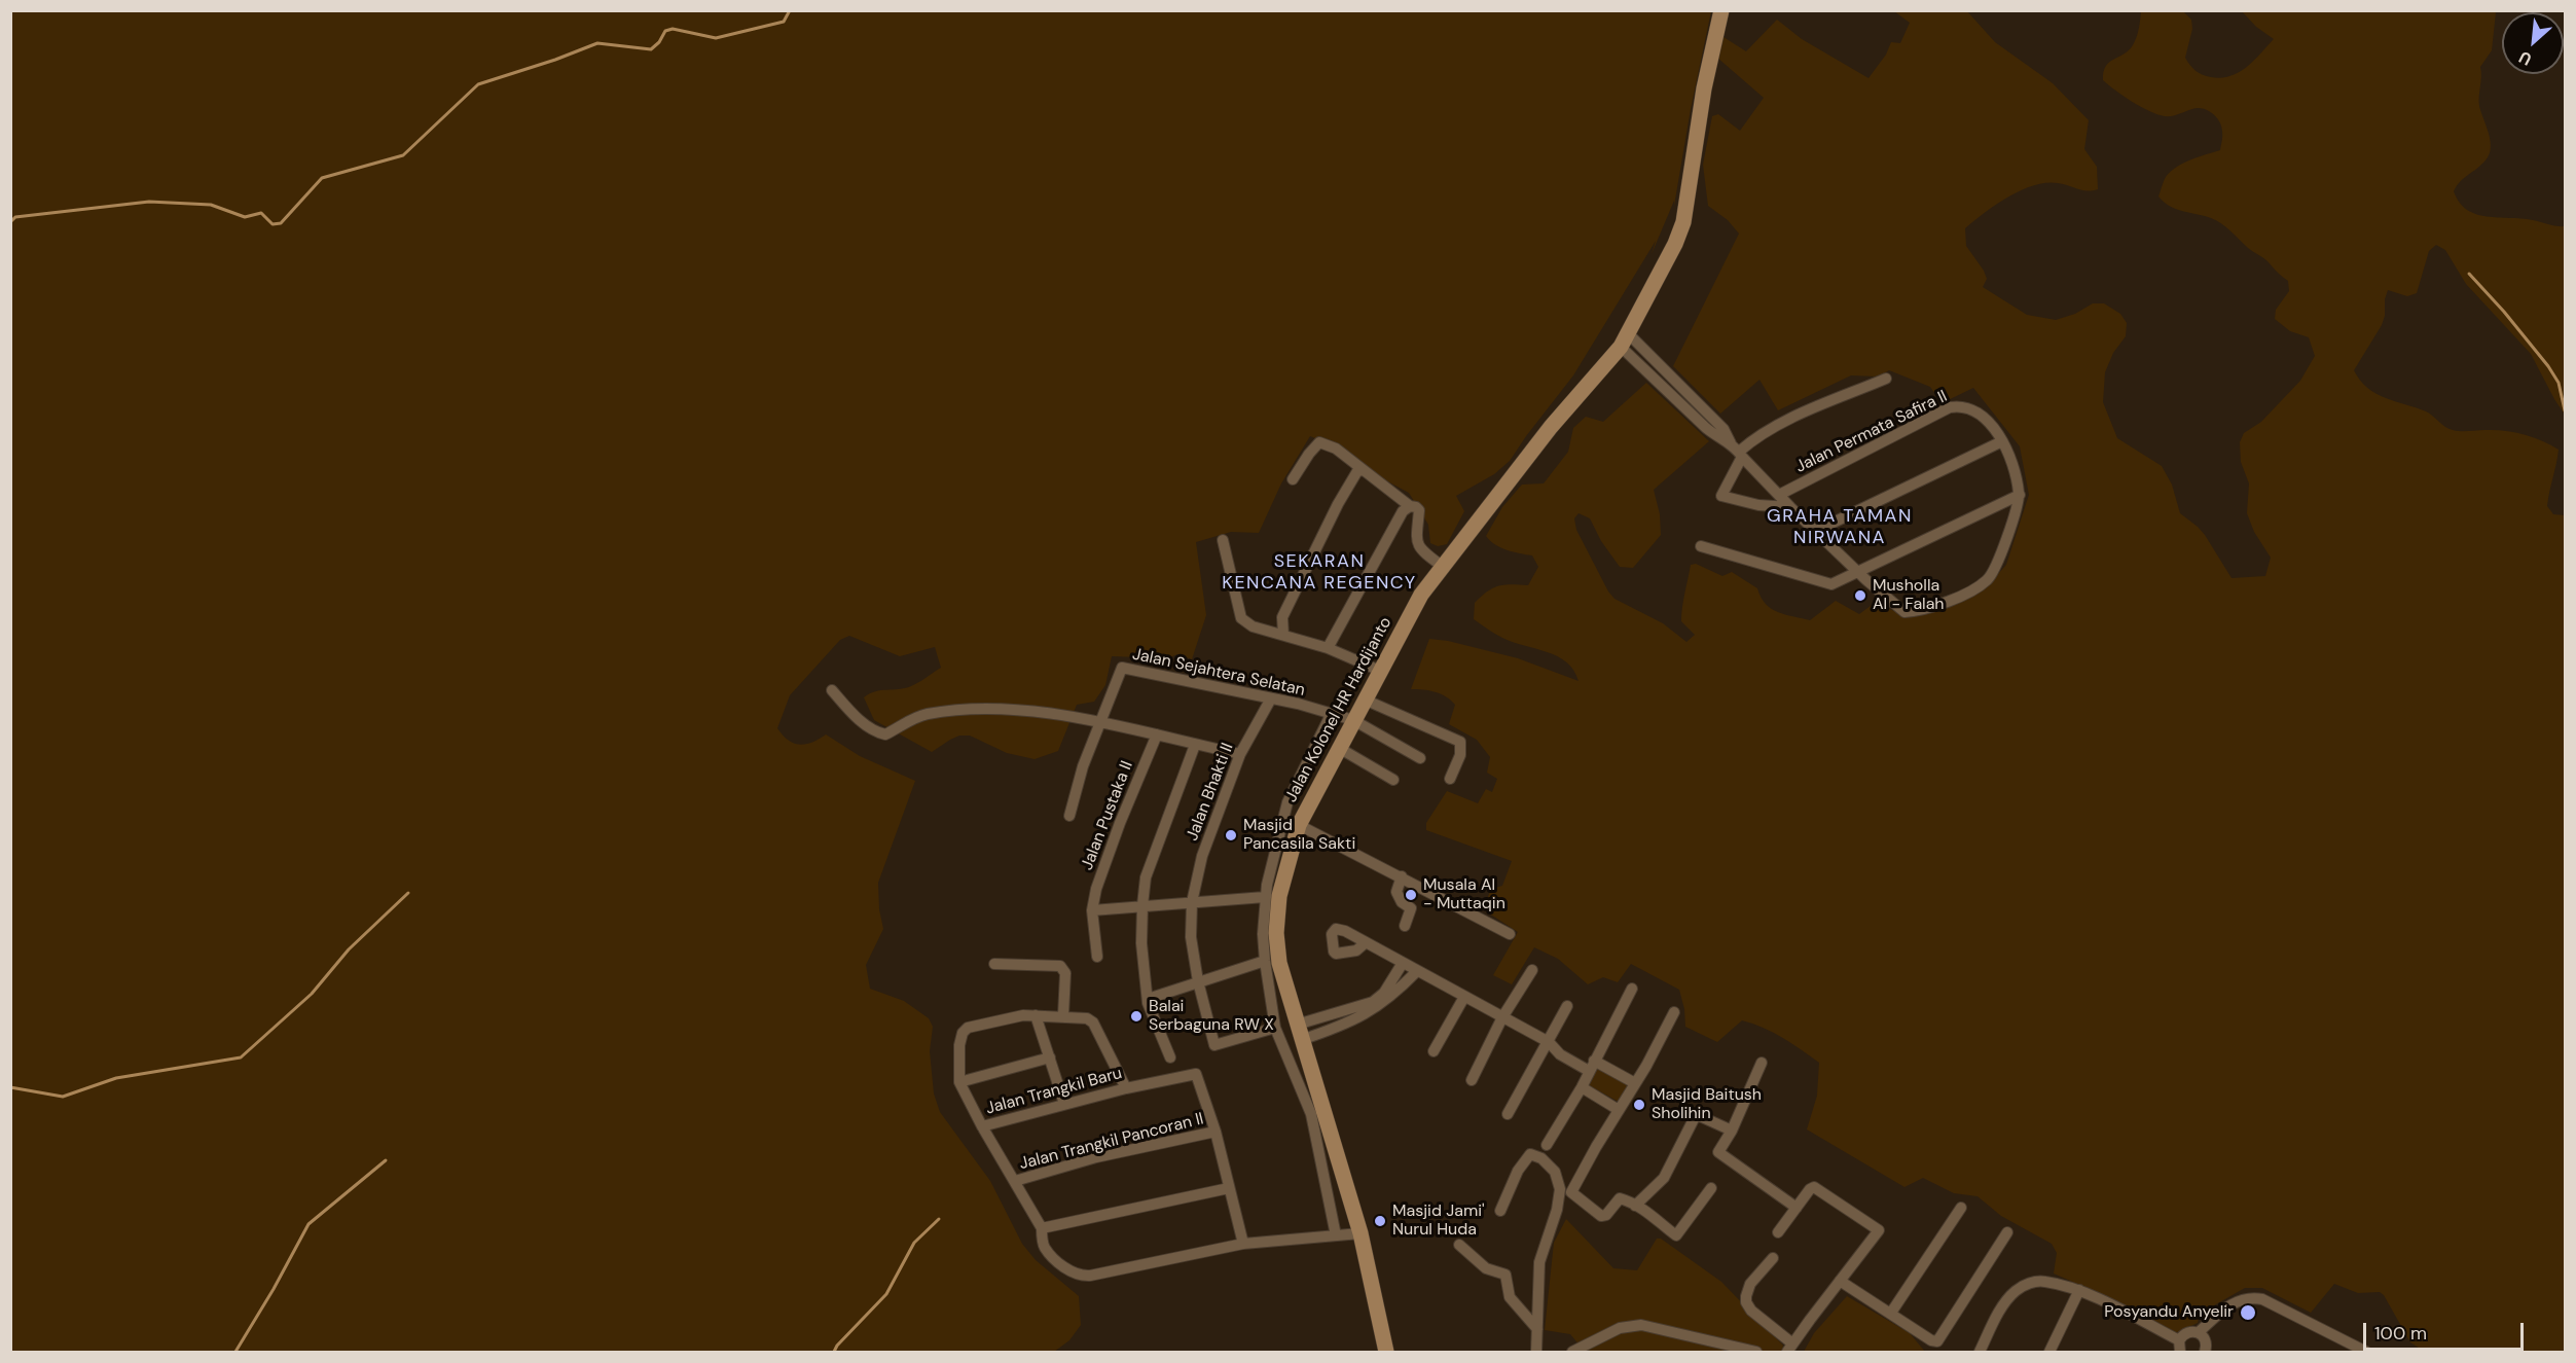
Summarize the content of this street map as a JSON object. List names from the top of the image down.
{
  "streets": {
    "main road": ["Jalan Kolonel HR Hardijanto"],
    "street": [
      "Jalan Permata Safira II",
      "Jalan Sejahtera Selatan",
      "Jalan Bhakti II",
      "Jalan Pustaka II",
      "Jalan Trangkil Baru",
      "Jalan Trangkil Pancoran II"
    ]
  },
  "crossings": [
    ["Jalan Sejahtera Selatan", "Jalan Kolonel HR Hardijanto"],
    ["Jalan Sejahtera Selatan", "Jalan Bhakti II"],
    ["Jalan Kolonel HR Hardijanto", "Jalan Trangkil Baru"],
    ["Jalan Trangkil Baru", "Jalan Trangkil Pancoran II"]
  ],
  "districts": ["GRAHA TAMAN NIRWANA", "SEKARAN KENCANA REGENCY"],
  "places": [
    "Musholla Al - Falah",
    "Masjid Pancasila Sakti",
    "Musala Al - Muttaqin",
    "Balai Serbaguna RW X",
    "Masjid Baitush Sholihin",
    "Masjid Jami' Nurul Huda",
    "Posyandu Anyelir"
  ],
  "scale_bar": "100 m",
  "north": "bottom left"
}
